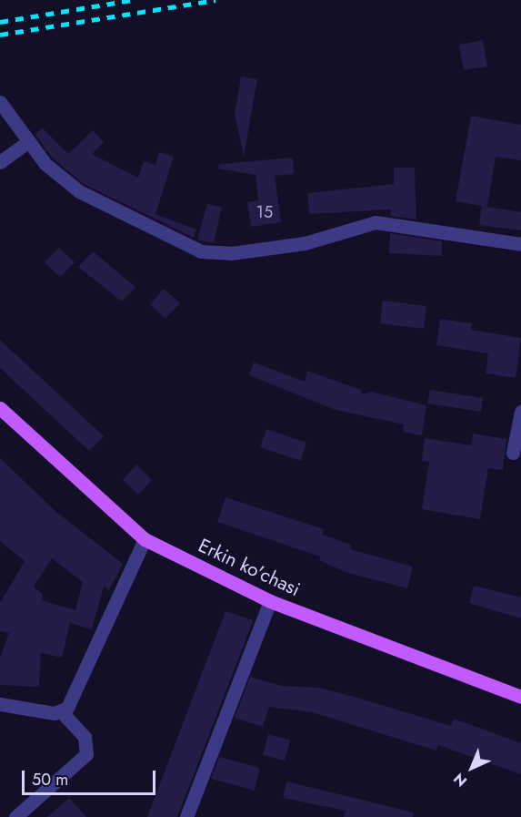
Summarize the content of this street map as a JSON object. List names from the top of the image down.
{
  "streets": {
    "main road": ["Erkin ko'chasi"]
  },
  "house_numbers": ["15"],
  "scale_bar": "50 m",
  "north": "bottom left"
}
